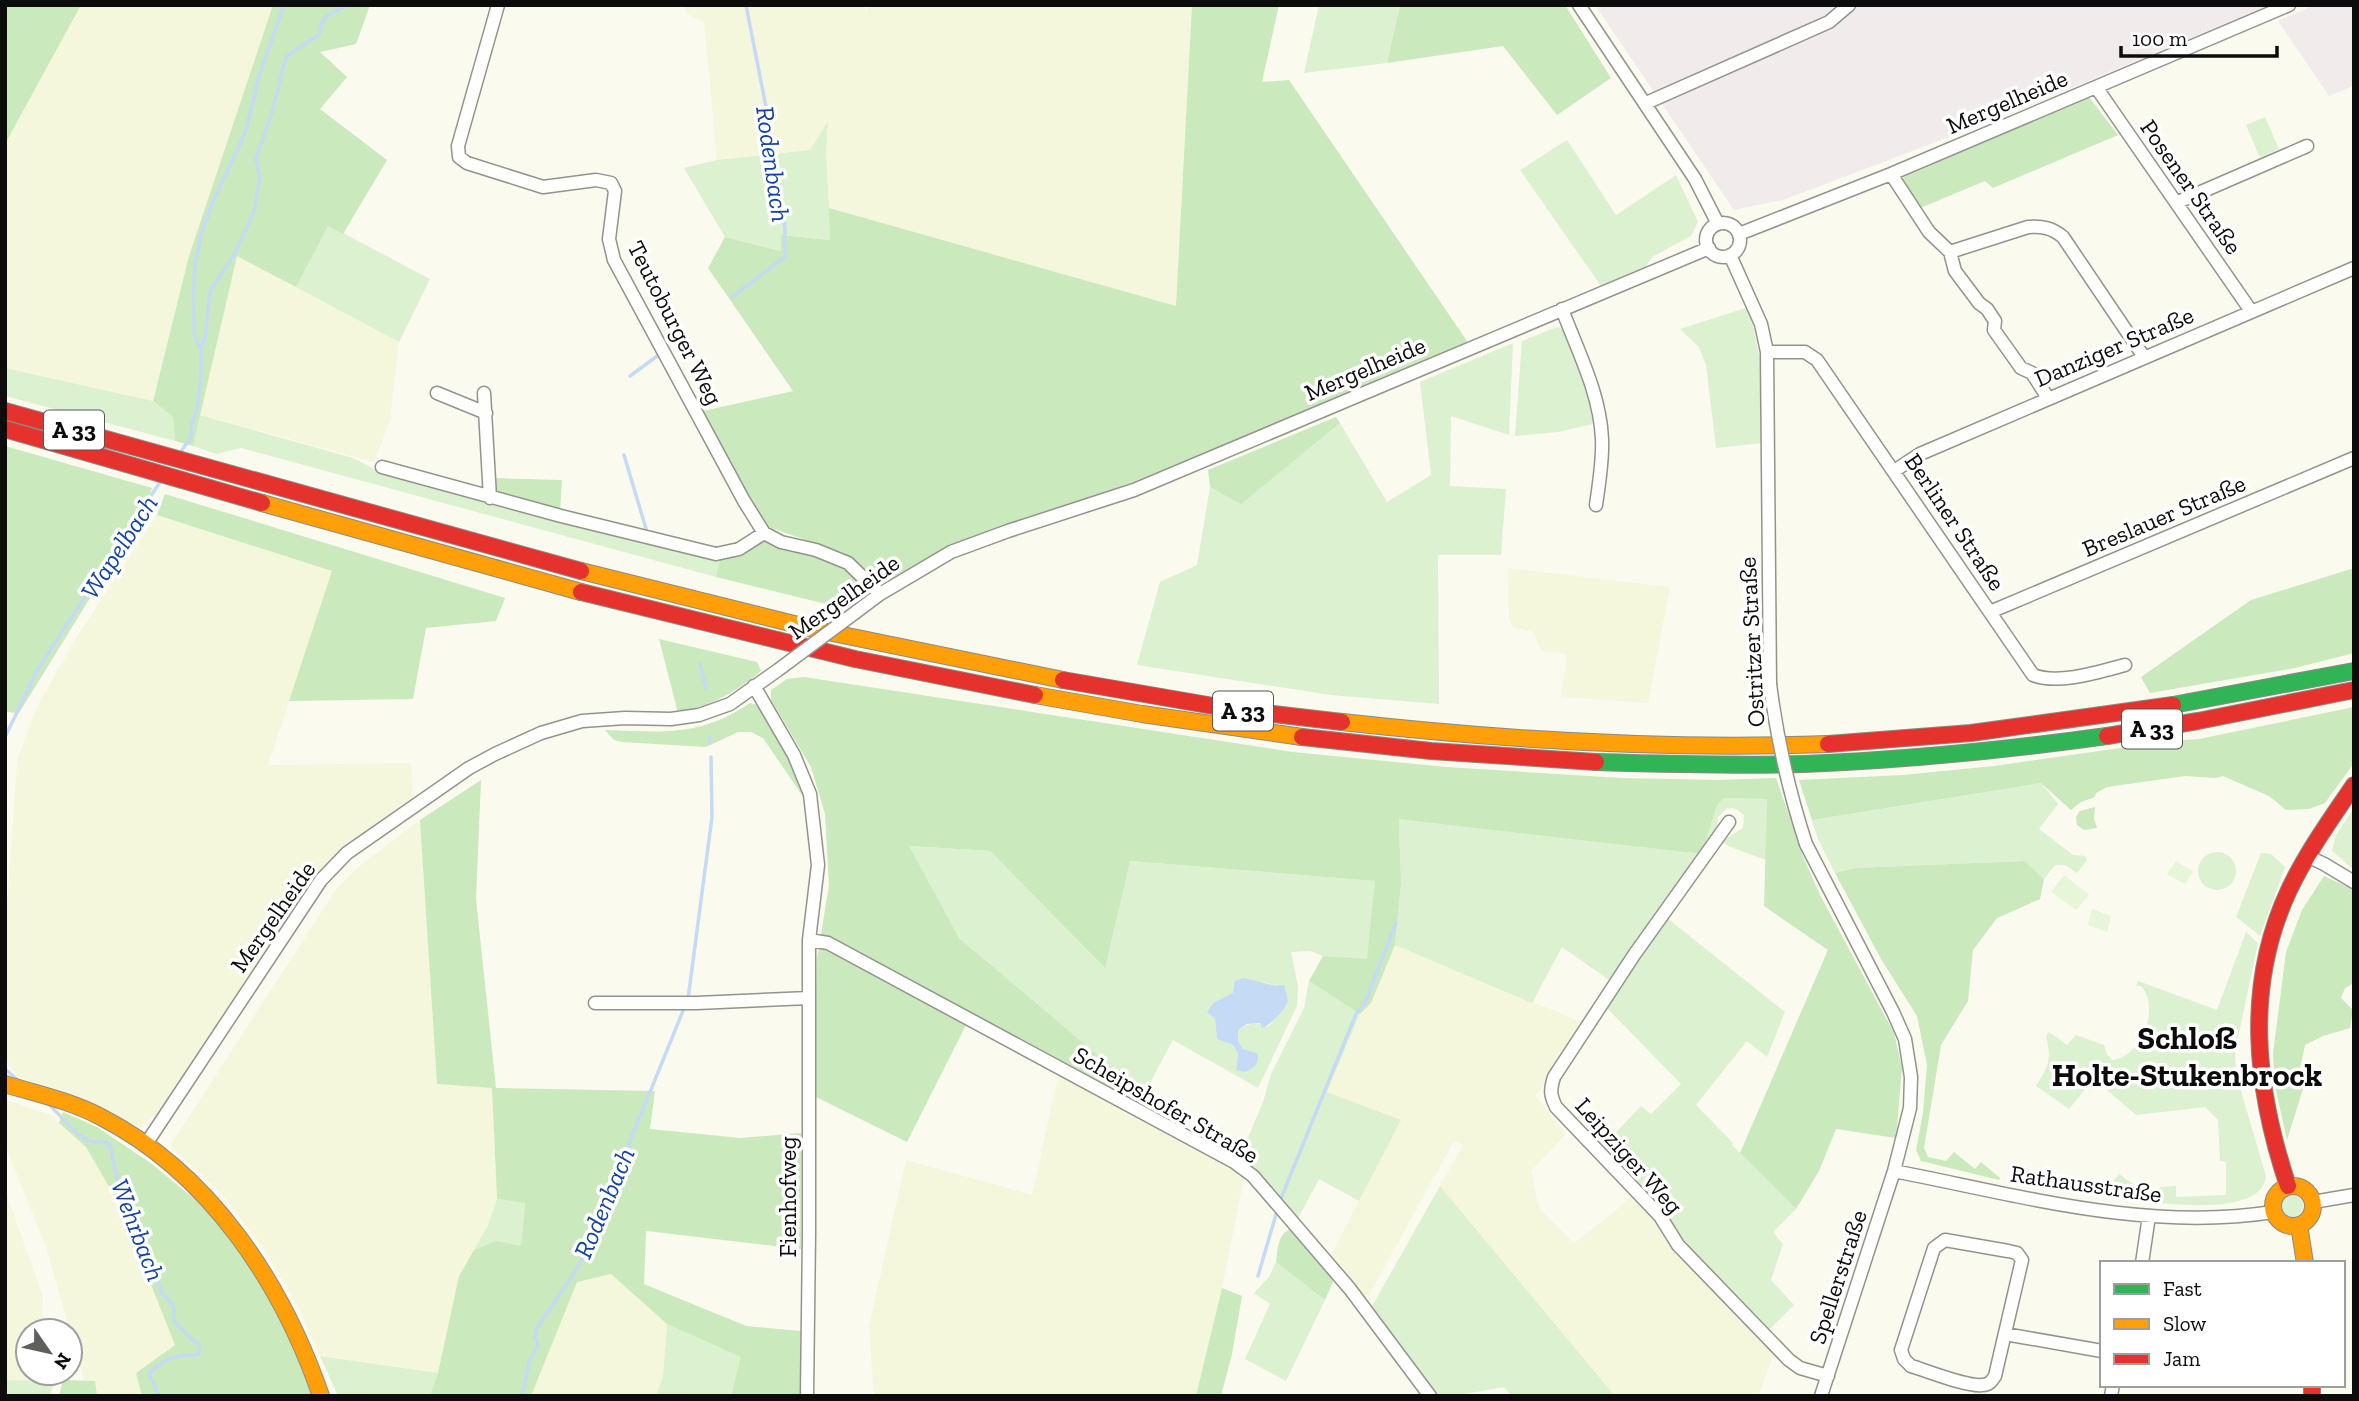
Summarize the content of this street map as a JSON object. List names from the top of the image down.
{
  "streets": {
    "main road": ["A 33"],
    "street": [
      "Mergelheide",
      "Posener Straße",
      "Teutoburger Weg",
      "Danziger Straße",
      "Breslauer Straße",
      "Berliner Straße",
      "Ostritzer Straße",
      "Scheipshofer Straße",
      "Leipziger Weg",
      "Rathausstraße",
      "Fienhofweg",
      "Spellerstraße"
    ]
  },
  "crossings": [
    ["Mergelheide", "Posener Straße"],
    ["Mergelheide", "Ostritzer Straße"],
    ["Mergelheide", "Fienhofweg"],
    ["Posener Straße", "Danziger Straße"],
    ["Danziger Straße", "Berliner Straße"],
    ["Breslauer Straße", "Berliner Straße"],
    ["Berliner Straße", "Ostritzer Straße"],
    ["Ostritzer Straße", "Rathausstraße"],
    ["Ostritzer Straße", "Spellerstraße"],
    ["Scheipshofer Straße", "Fienhofweg"],
    ["Leipziger Weg", "Spellerstraße"],
    ["Rathausstraße", "Spellerstraße"]
  ],
  "districts": ["Schloß Holte-Stukenbrock"],
  "water": ["Rodenbach", "Wapelbach", "Wehrbach"],
  "legend": ["Fast", "Slow", "Jam"],
  "scale_bar": "100 m",
  "north": "bottom right"
}
